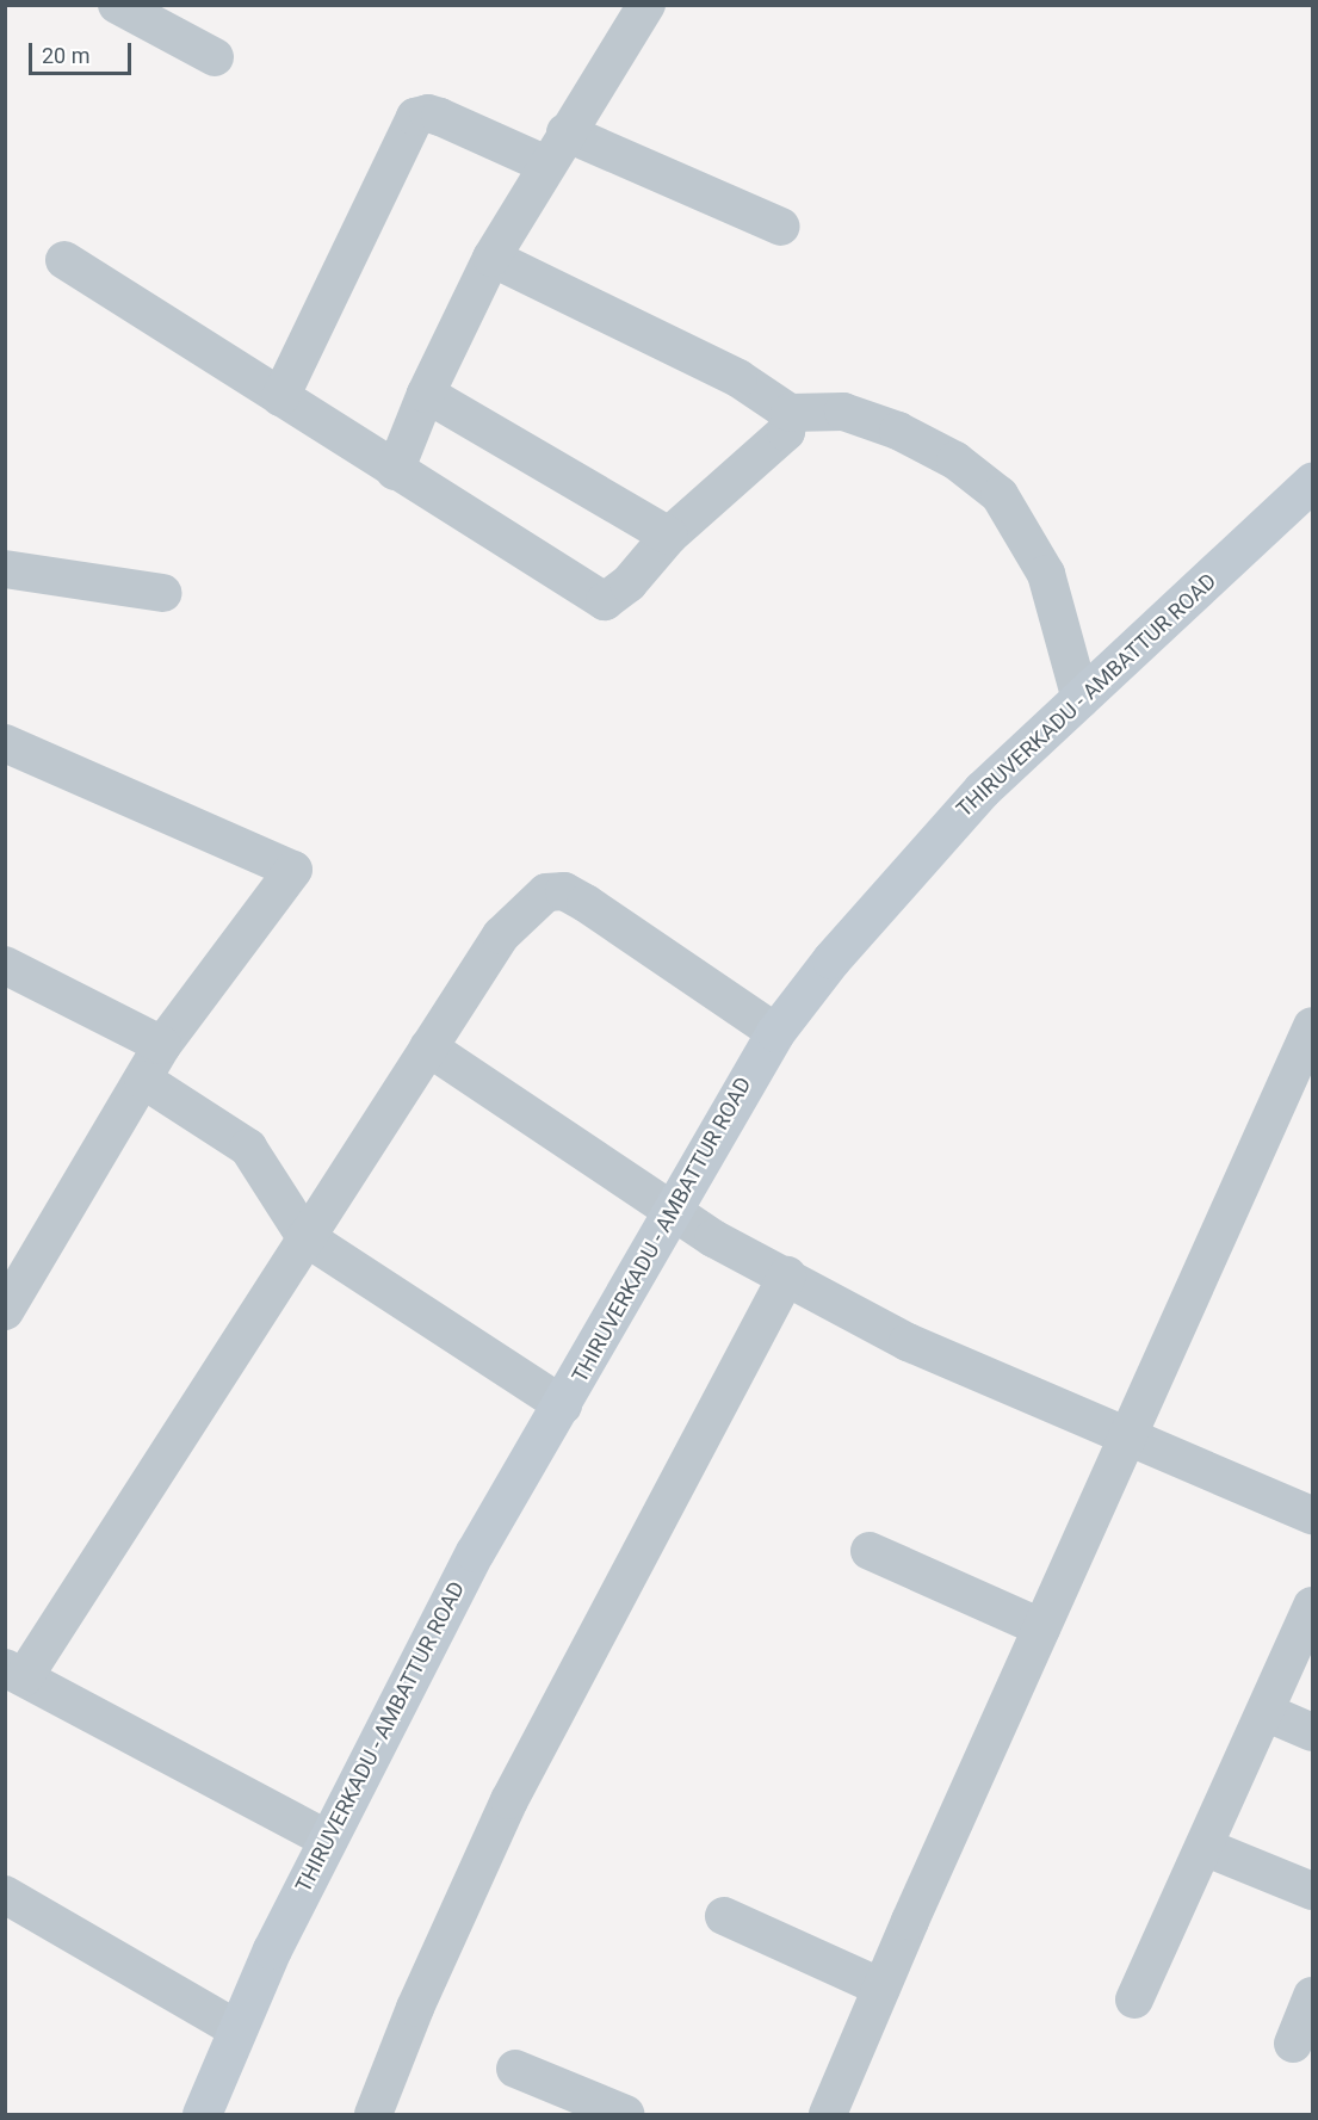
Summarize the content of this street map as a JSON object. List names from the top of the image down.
{
  "streets": {
    "main road": ["THIRUVERKADU - AMBATTUR ROAD"]
  },
  "scale_bar": "20 m"
}
